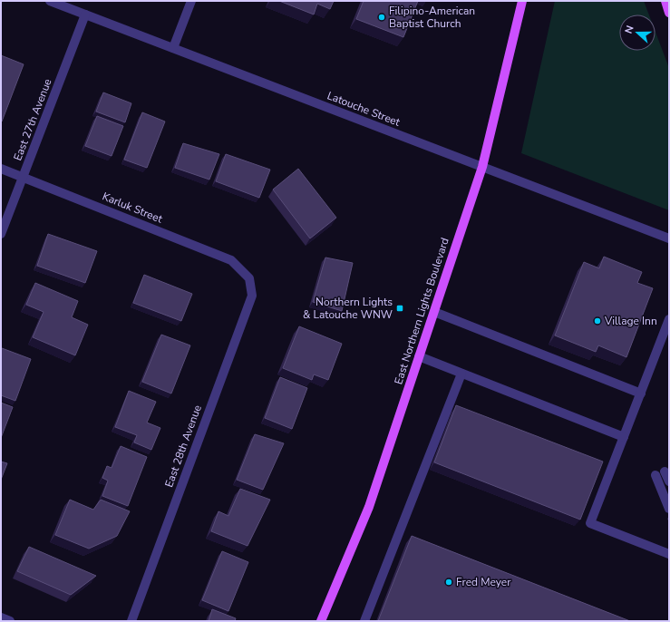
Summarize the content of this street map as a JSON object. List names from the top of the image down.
{
  "streets": {
    "main road": ["East Northern Lights Boulevard"],
    "street": [
      "Latouche Street",
      "East 27th Avenue",
      "Karluk Street",
      "East 28th Avenue"
    ]
  },
  "crossings": [
    ["Latouche Street", "East 27th Avenue"],
    ["Latouche Street", "East Northern Lights Boulevard"],
    ["East 27th Avenue", "Karluk Street"],
    ["Karluk Street", "East 28th Avenue"]
  ],
  "places": {
    "other": ["Filipino-American Baptist Church", "Village Inn", "Fred Meyer"],
    "transit": ["Northern Lights & Latouche WNW"]
  },
  "north": "left"
}
